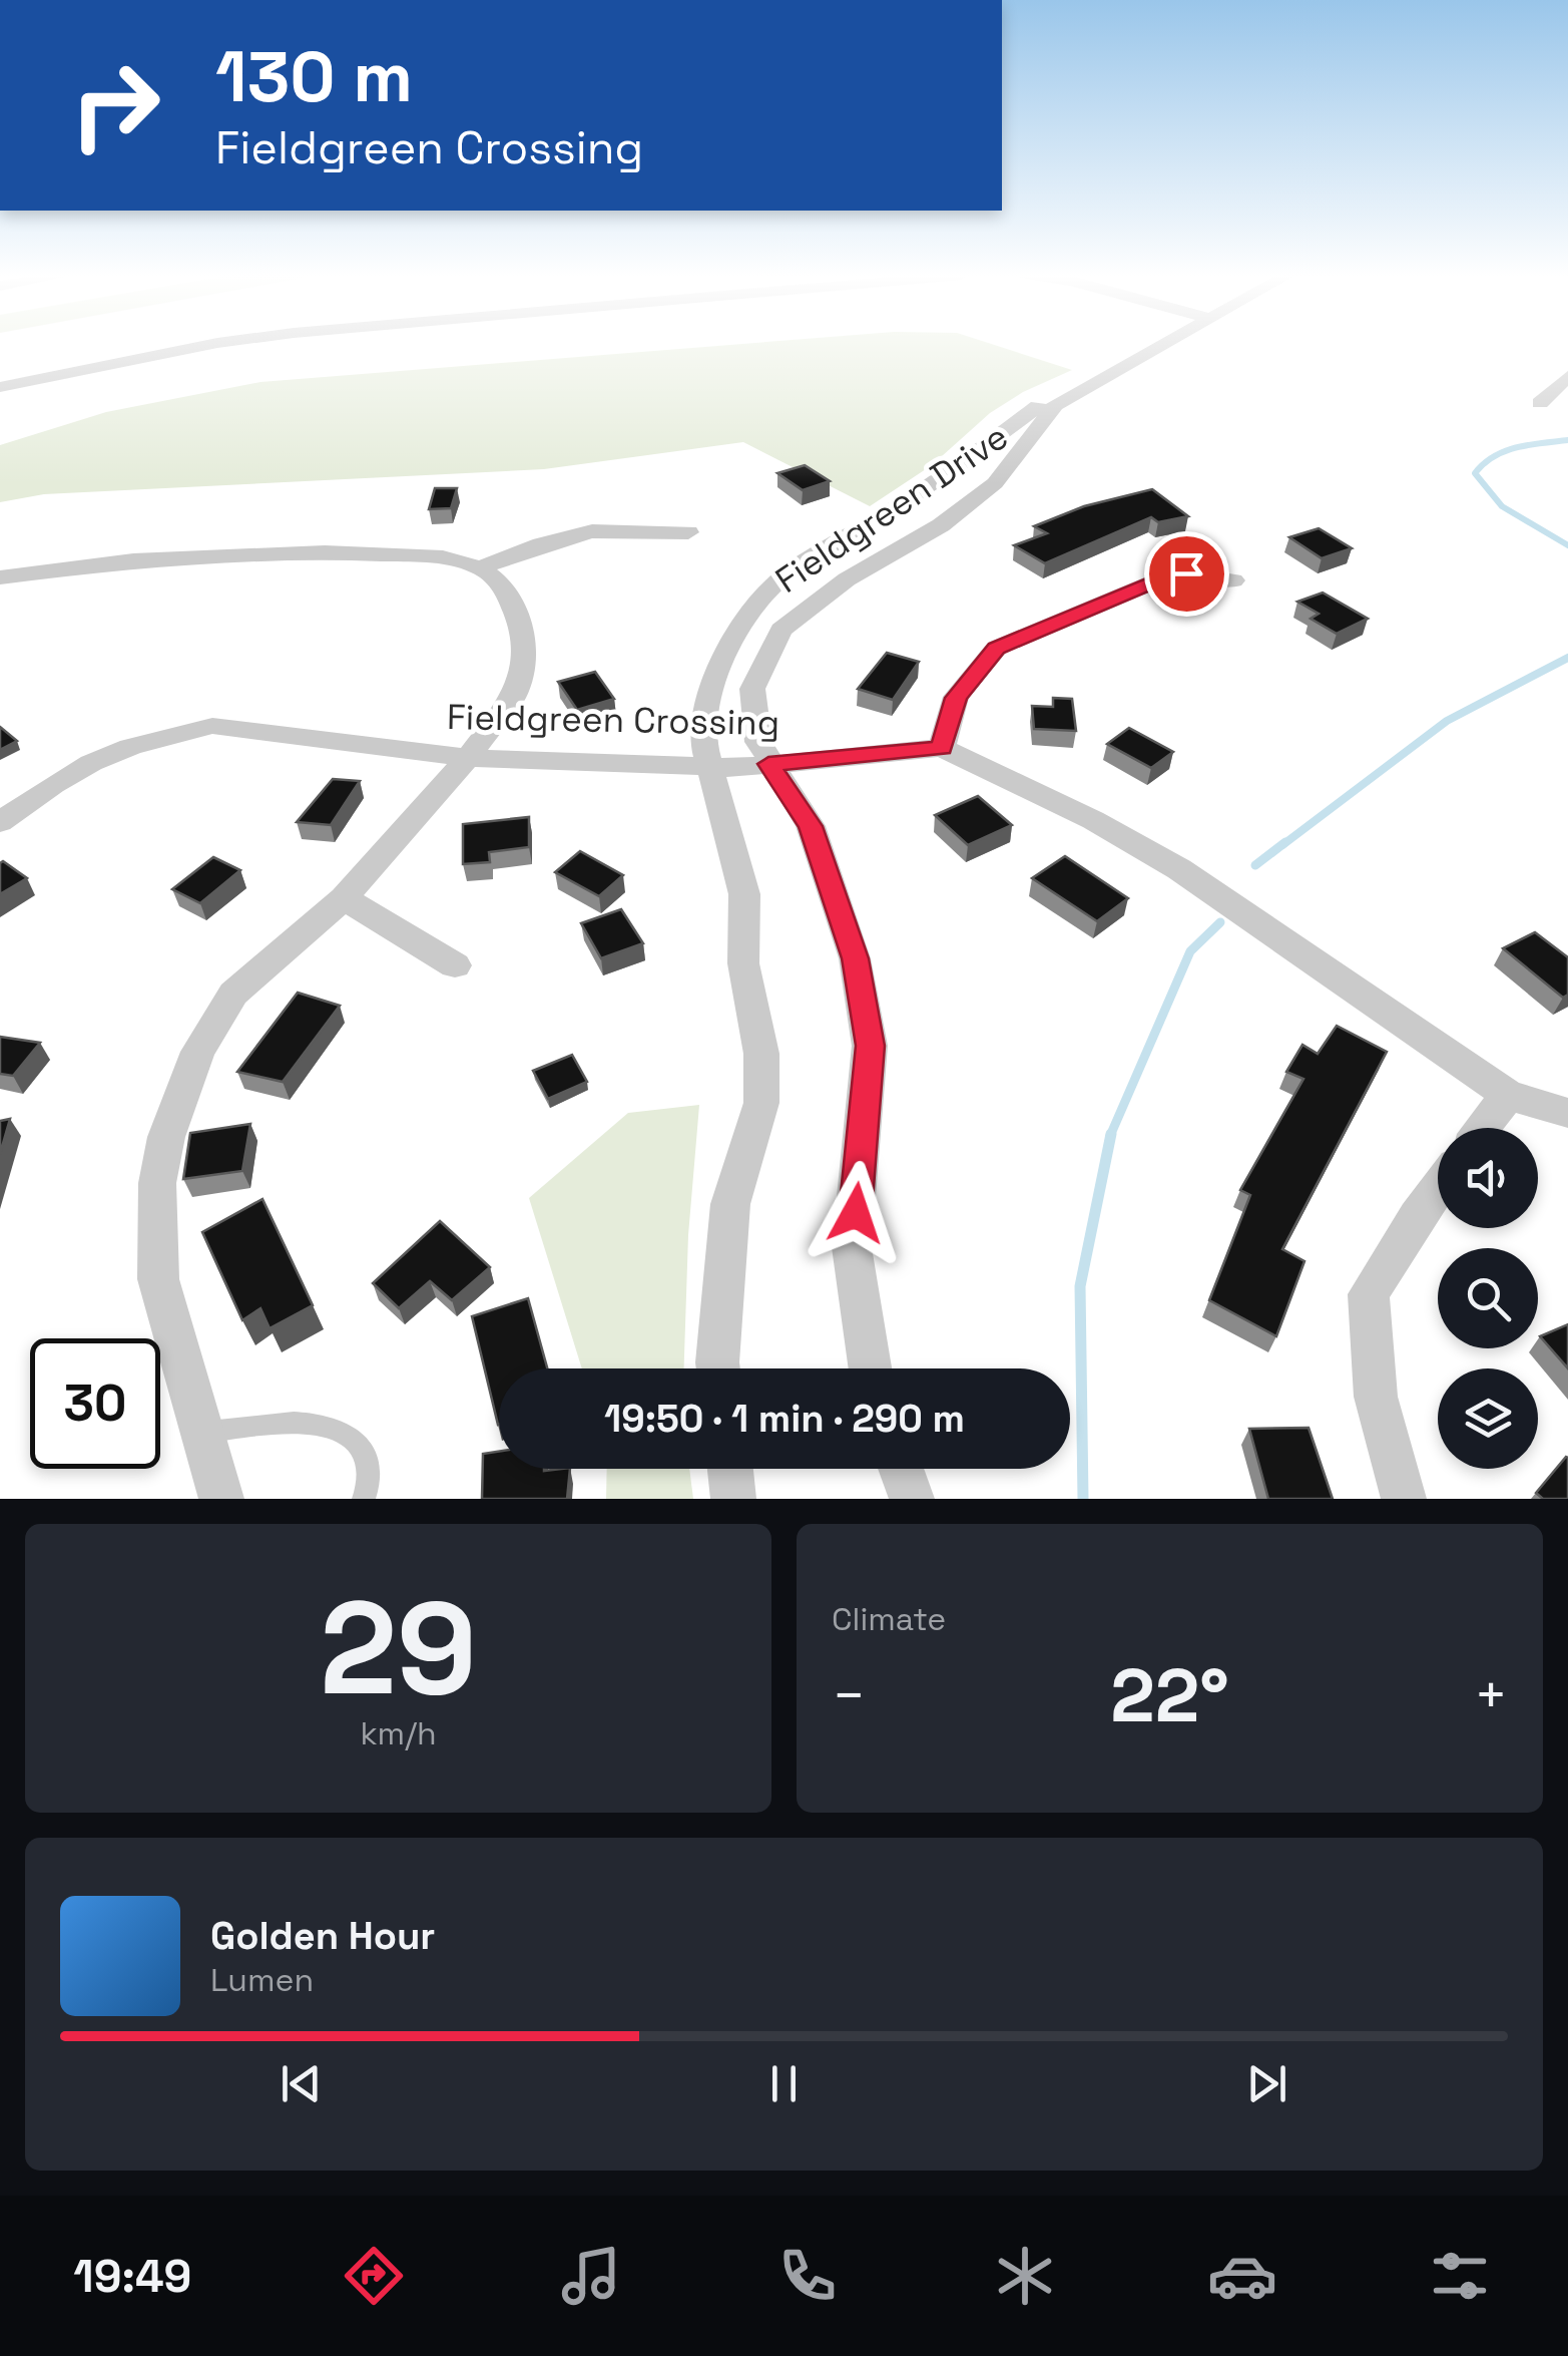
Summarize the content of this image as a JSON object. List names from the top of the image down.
{
  "streets": {
    "street": ["Fieldgreen Drive", "Fieldgreen Crossing"]
  },
  "crossings": [
    ["Fieldgreen Drive", "Fieldgreen Crossing"]
  ],
  "page": {
    "turn": ["130 m", "Fieldgreen Crossing"],
    "limit": "30",
    "trip": "19:50 · 1 min · 290 m",
    "tile": [
      ["29", "km/h"],
      "Climate"
    ],
    "heat": ["−", "22°", "+"],
    "song": ["Golden Hour", "Lumen"],
    "tabs": "19:49"
  }
}
